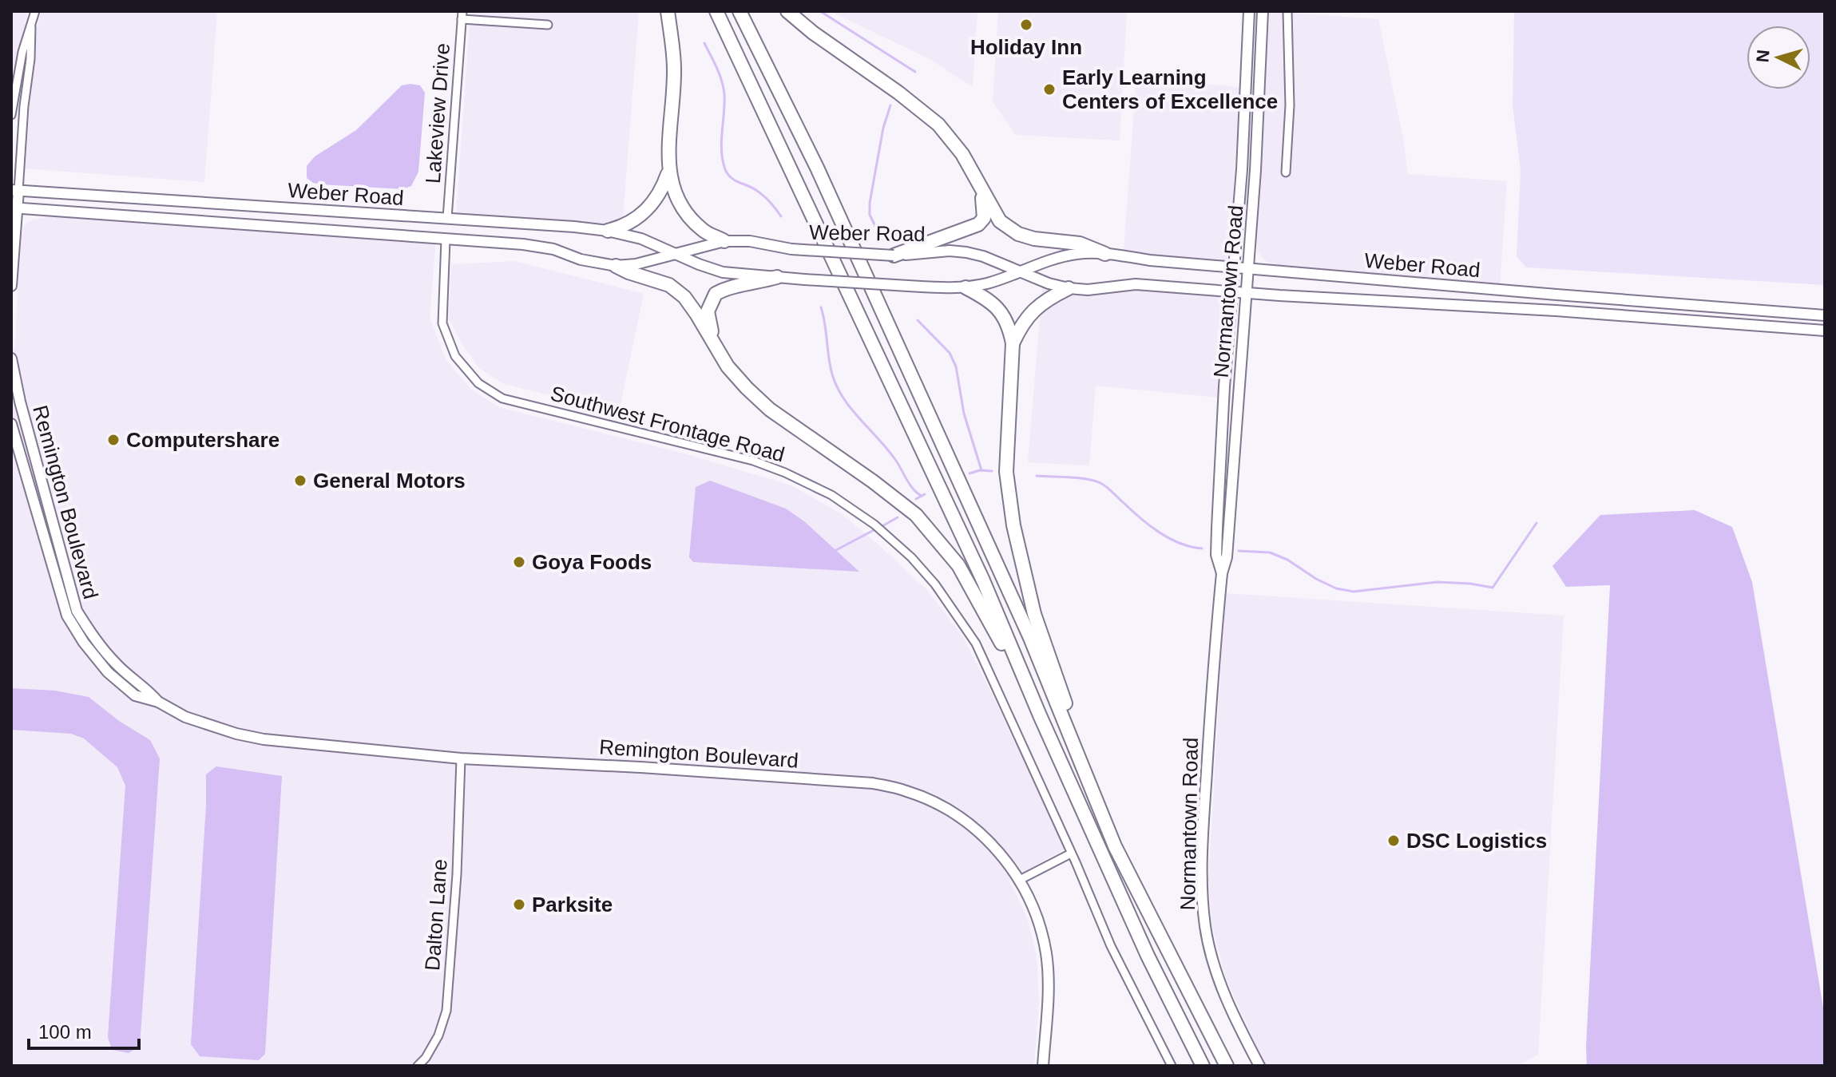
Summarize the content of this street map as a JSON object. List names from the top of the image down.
{
  "streets": {
    "main road": ["Weber Road", "Normantown Road", "Remington Boulevard"],
    "street": ["Lakeview Drive", "Southwest Frontage Road", "Dalton Lane"]
  },
  "crossings": [
    ["Lakeview Drive", "Weber Road"],
    ["Weber Road", "Normantown Road"],
    ["Weber Road", "Southwest Frontage Road"],
    ["Remington Boulevard", "Dalton Lane"]
  ],
  "places": [
    "Holiday Inn",
    "Early Learning Centers of Excellence",
    "Computershare",
    "General Motors",
    "Goya Foods",
    "DSC Logistics",
    "Parksite"
  ],
  "scale_bar": "100 m",
  "north": "left"
}
